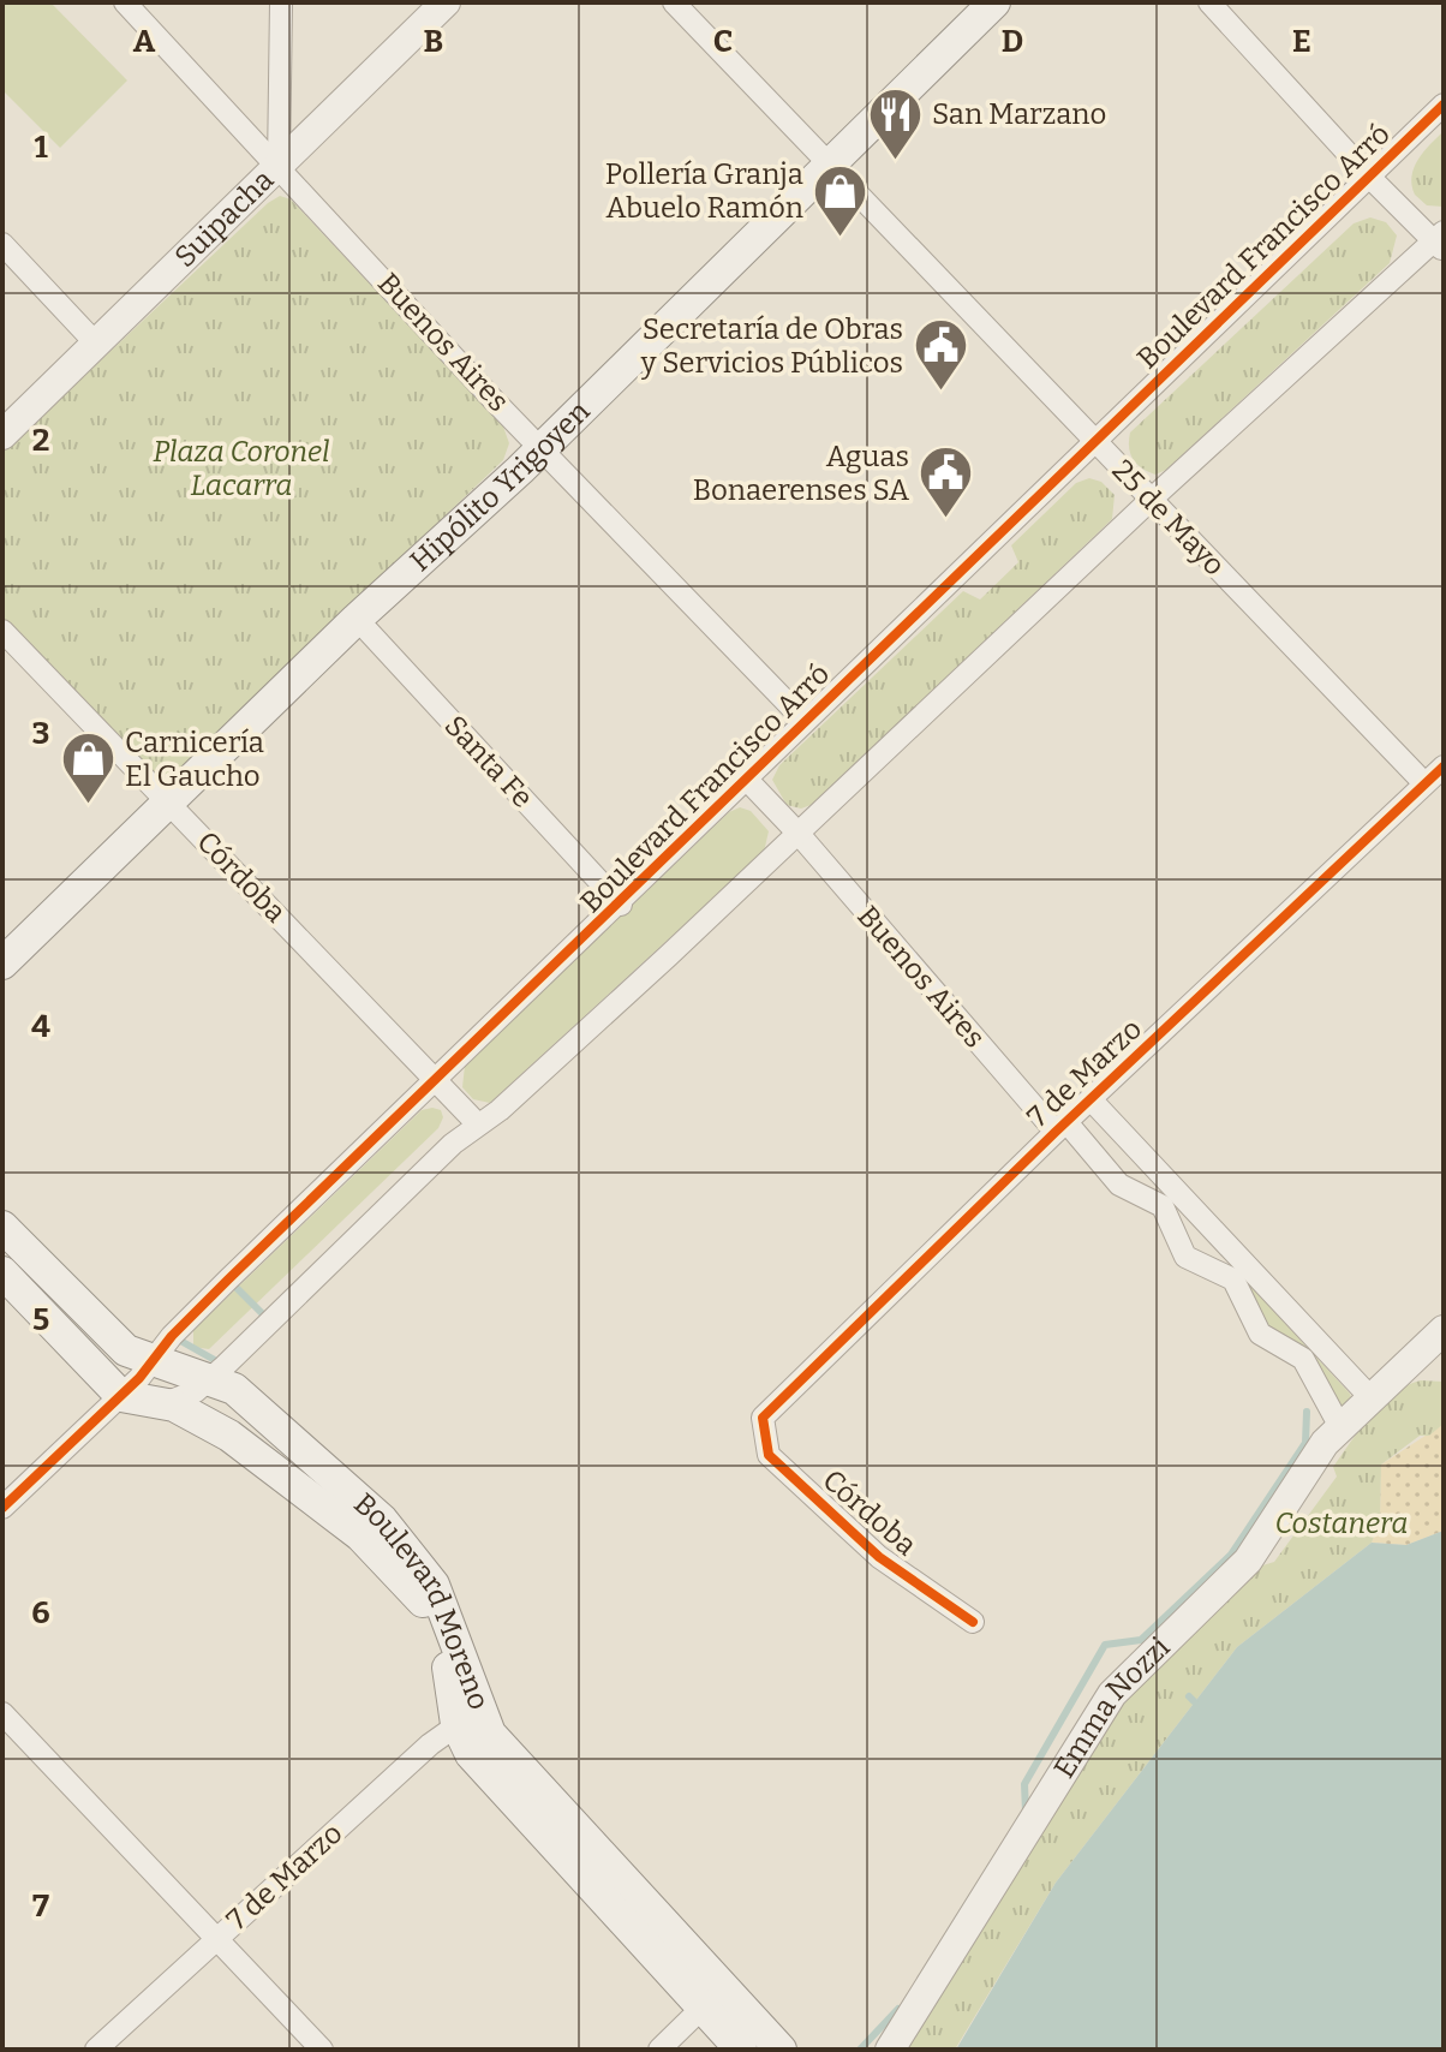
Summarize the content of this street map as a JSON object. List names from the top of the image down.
{
  "streets": {
    "main road": ["Hipólito Yrigoyen", "Boulevard Moreno"],
    "street": [
      "Suipacha",
      "Boulevard Francisco Arró",
      "Buenos Aires",
      "25 de Mayo",
      "Santa Fe",
      "Córdoba",
      "7 de Marzo",
      "Emma Nozzi"
    ]
  },
  "crossings": [
    ["Suipacha", "Buenos Aires"],
    ["Boulevard Francisco Arró", "Buenos Aires"],
    ["Boulevard Francisco Arró", "25 de Mayo"],
    ["Boulevard Francisco Arró", "Santa Fe"],
    ["Boulevard Francisco Arró", "Córdoba"],
    ["Boulevard Francisco Arró", "Boulevard Moreno"],
    ["Buenos Aires", "Hipólito Yrigoyen"],
    ["Buenos Aires", "7 de Marzo"],
    ["Buenos Aires", "Emma Nozzi"],
    ["Hipólito Yrigoyen", "25 de Mayo"],
    ["Hipólito Yrigoyen", "Santa Fe"],
    ["Hipólito Yrigoyen", "Córdoba"],
    ["25 de Mayo", "7 de Marzo"],
    ["Córdoba", "7 de Marzo"],
    ["7 de Marzo", "Boulevard Moreno"]
  ],
  "parks": ["Plaza Coronel Lacarra", "Costanera"],
  "places": {
    "restaurant": ["San Marzano"],
    "shop": ["Pollería Granja Abuelo Ramón", "Carnicería El Gaucho"],
    "public building": ["Secretaría de Obras y Servicios Públicos", "Aguas Bonaerenses SA"]
  },
  "grid": {
    "columns": [
      "A",
      "B",
      "C",
      "D",
      "E"
    ],
    "rows": [
      "1",
      "2",
      "3",
      "4",
      "5",
      "6",
      "7"
    ]
  }
}
